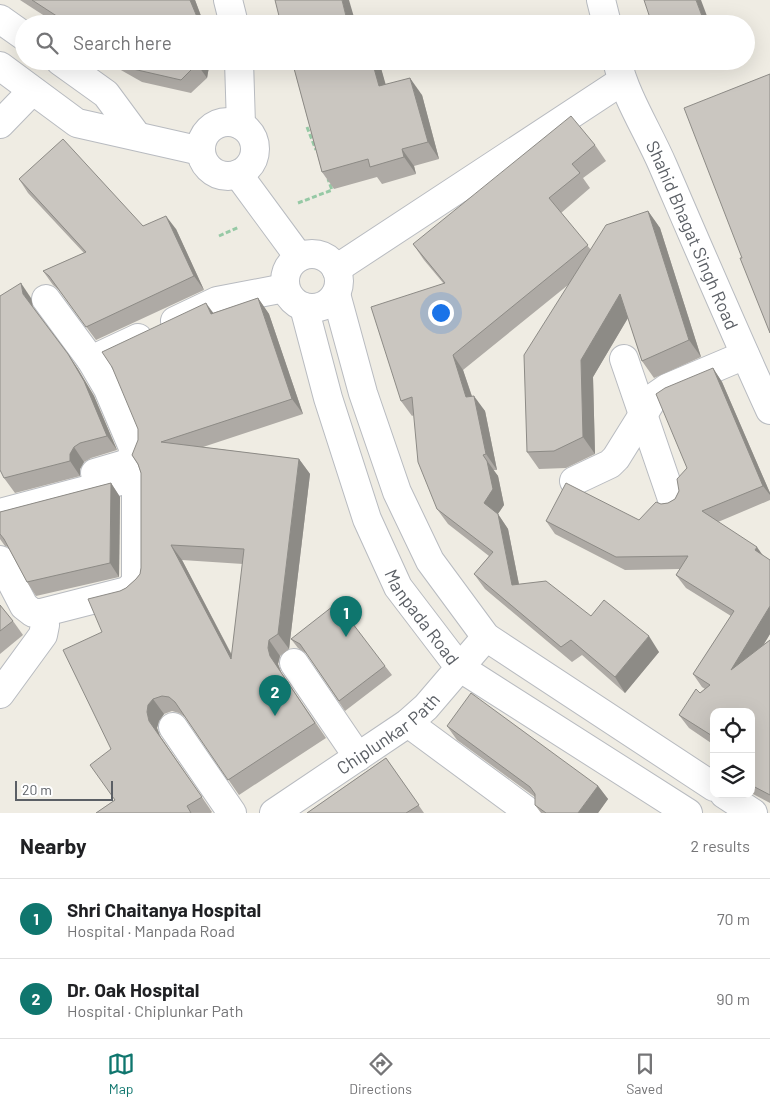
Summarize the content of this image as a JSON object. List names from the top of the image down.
{
  "streets": {
    "street": ["Shahid Bhagat Singh Road", "Manpada Road", "Chiplunkar Path"]
  },
  "crossings": [
    ["Manpada Road", "Chiplunkar Path"]
  ],
  "scale_bar": "20 m",
  "page": {
    "search": "Search here",
    "pins": ["1", "2"],
    "scale": "20 m",
    "heading": ["Nearby", "2 results"],
    "list": [
      {
        "mark": "1",
        "name": "Shri Chaitanya Hospital",
        "note": "Hospital · Manpada Road",
        "value": "70 m"
      },
      {
        "mark": "2",
        "name": "Dr. Oak Hospital",
        "note": "Hospital · Chiplunkar Path",
        "value": "90 m"
      }
    ],
    "nav": ["Map", "Directions", "Saved"]
  }
}
